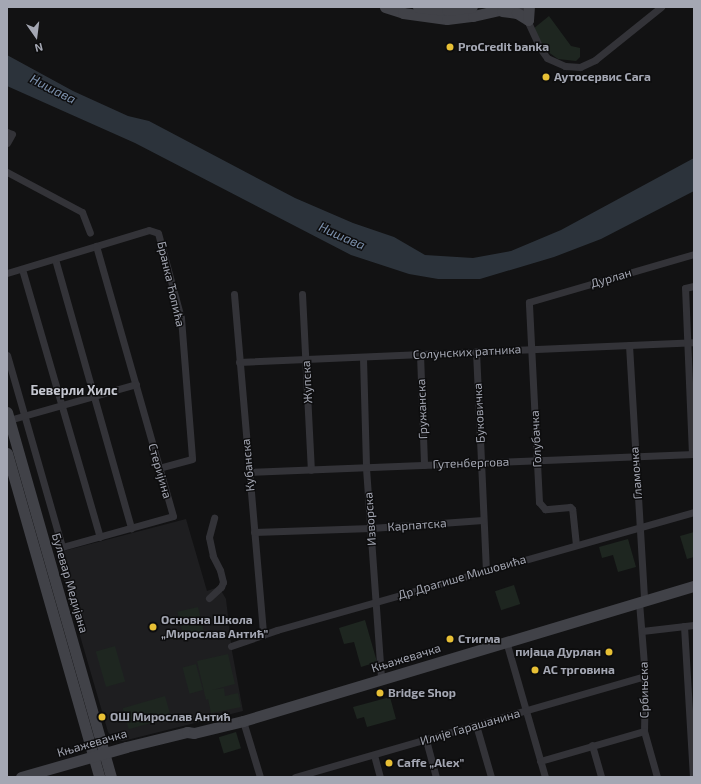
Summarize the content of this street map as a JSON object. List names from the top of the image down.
{
  "streets": {
    "main road": ["Булевар Медијана", "Књажевачка"],
    "street": [
      "Дурлан",
      "Бранка Ћопића",
      "Солунских ратника",
      "Жупска",
      "Гружанска",
      "Буковичка",
      "Голубачка",
      "Гутенбергова",
      "Кубанска",
      "Стеријина",
      "Гламочка",
      "Изворска",
      "Карпатска",
      "Др Драгише Мишовића",
      "Србињска",
      "Илије Гарашанина"
    ]
  },
  "crossings": [
    ["Дурлан", "Голубачка"],
    ["Бранка Ћопића", "Стеријина"],
    ["Солунских ратника", "Жупска"],
    ["Солунских ратника", "Гружанска"],
    ["Солунских ратника", "Буковичка"],
    ["Солунских ратника", "Голубачка"],
    ["Солунских ратника", "Кубанска"],
    ["Солунских ратника", "Гламочка"],
    ["Солунских ратника", "Изворска"],
    ["Жупска", "Гутенбергова"],
    ["Гружанска", "Гутенбергова"],
    ["Буковичка", "Гутенбергова"],
    ["Буковичка", "Карпатска"],
    ["Буковичка", "Др Драгише Мишовића"],
    ["Голубачка", "Гутенбергова"],
    ["Голубачка", "Др Драгише Мишовића"],
    ["Гутенбергова", "Кубанска"],
    ["Гутенбергова", "Гламочка"],
    ["Гутенбергова", "Изворска"],
    ["Кубанска", "Карпатска"],
    ["Кубанска", "Др Драгише Мишовића"],
    ["Стеријина", "Булевар Медијана"],
    ["Гламочка", "Др Драгише Мишовића"],
    ["Гламочка", "Књажевачка"],
    ["Гламочка", "Србињска"],
    ["Изворска", "Карпатска"],
    ["Изворска", "Др Драгише Мишовића"],
    ["Изворска", "Књажевачка"],
    ["Булевар Медијана", "Књажевачка"],
    ["Књажевачка", "Србињска"],
    ["Србињска", "Илије Гарашанина"]
  ],
  "districts": ["Беверли Хилс"],
  "water": ["Нишава"],
  "places": [
    "ProCredit banka",
    "Аутосервис Сага",
    "Основна Школа „Мирослав Антић”",
    "Стигма",
    "пијаца Дурлан",
    "АС трговина",
    "Bridge Shop",
    "ОШ Мирослав Антић",
    "Caffe „Alex”"
  ],
  "north": "bottom"
}
